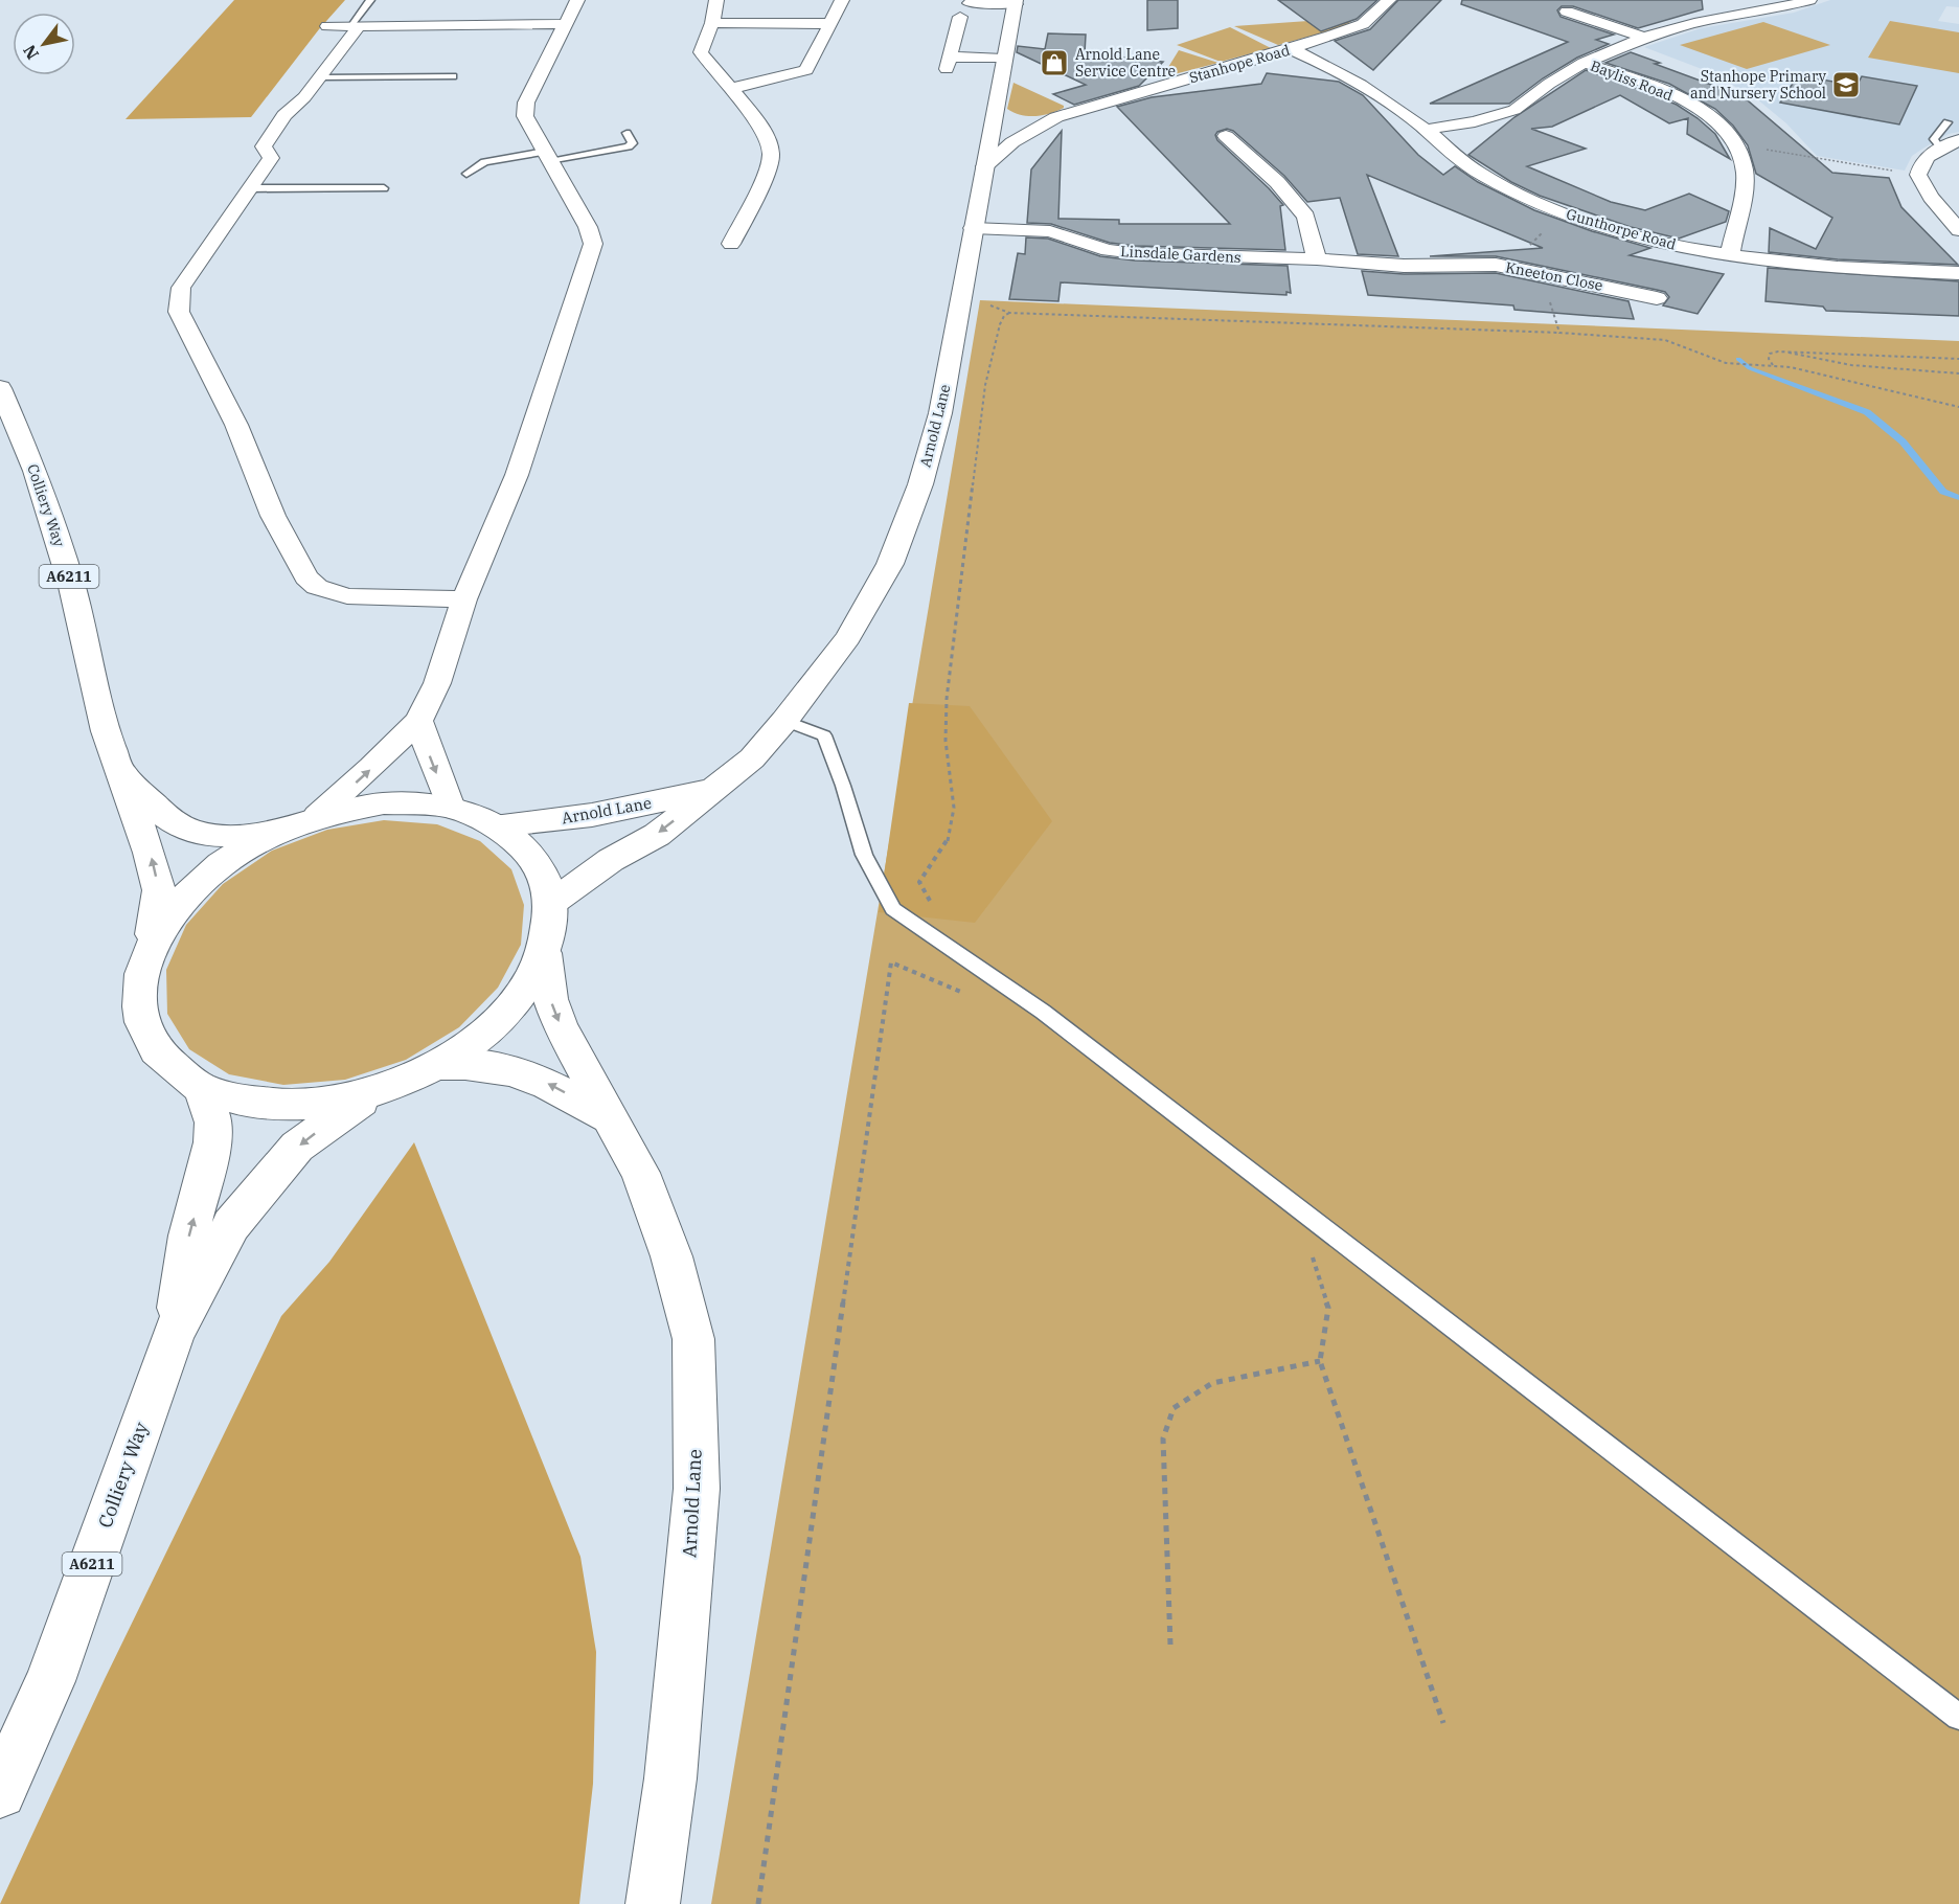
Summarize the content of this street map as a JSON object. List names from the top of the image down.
{
  "streets": {
    "street": [
      "Stanhope Road",
      "Bayliss Road",
      "Gunthorpe Road",
      "Linsdale Gardens",
      "Kneeton Close",
      "Arnold Lane",
      "Colliery Way",
      "A6211"
    ]
  },
  "crossings": [
    ["Stanhope Road", "Gunthorpe Road"],
    ["Stanhope Road", "Arnold Lane"],
    ["Bayliss Road", "Gunthorpe Road"],
    ["Linsdale Gardens", "Kneeton Close"],
    ["Linsdale Gardens", "Arnold Lane"]
  ],
  "places": {
    "shop": ["Arnold Lane Service Centre"],
    "school or university": ["Stanhope Primary and Nursery School"]
  },
  "north": "bottom left"
}
